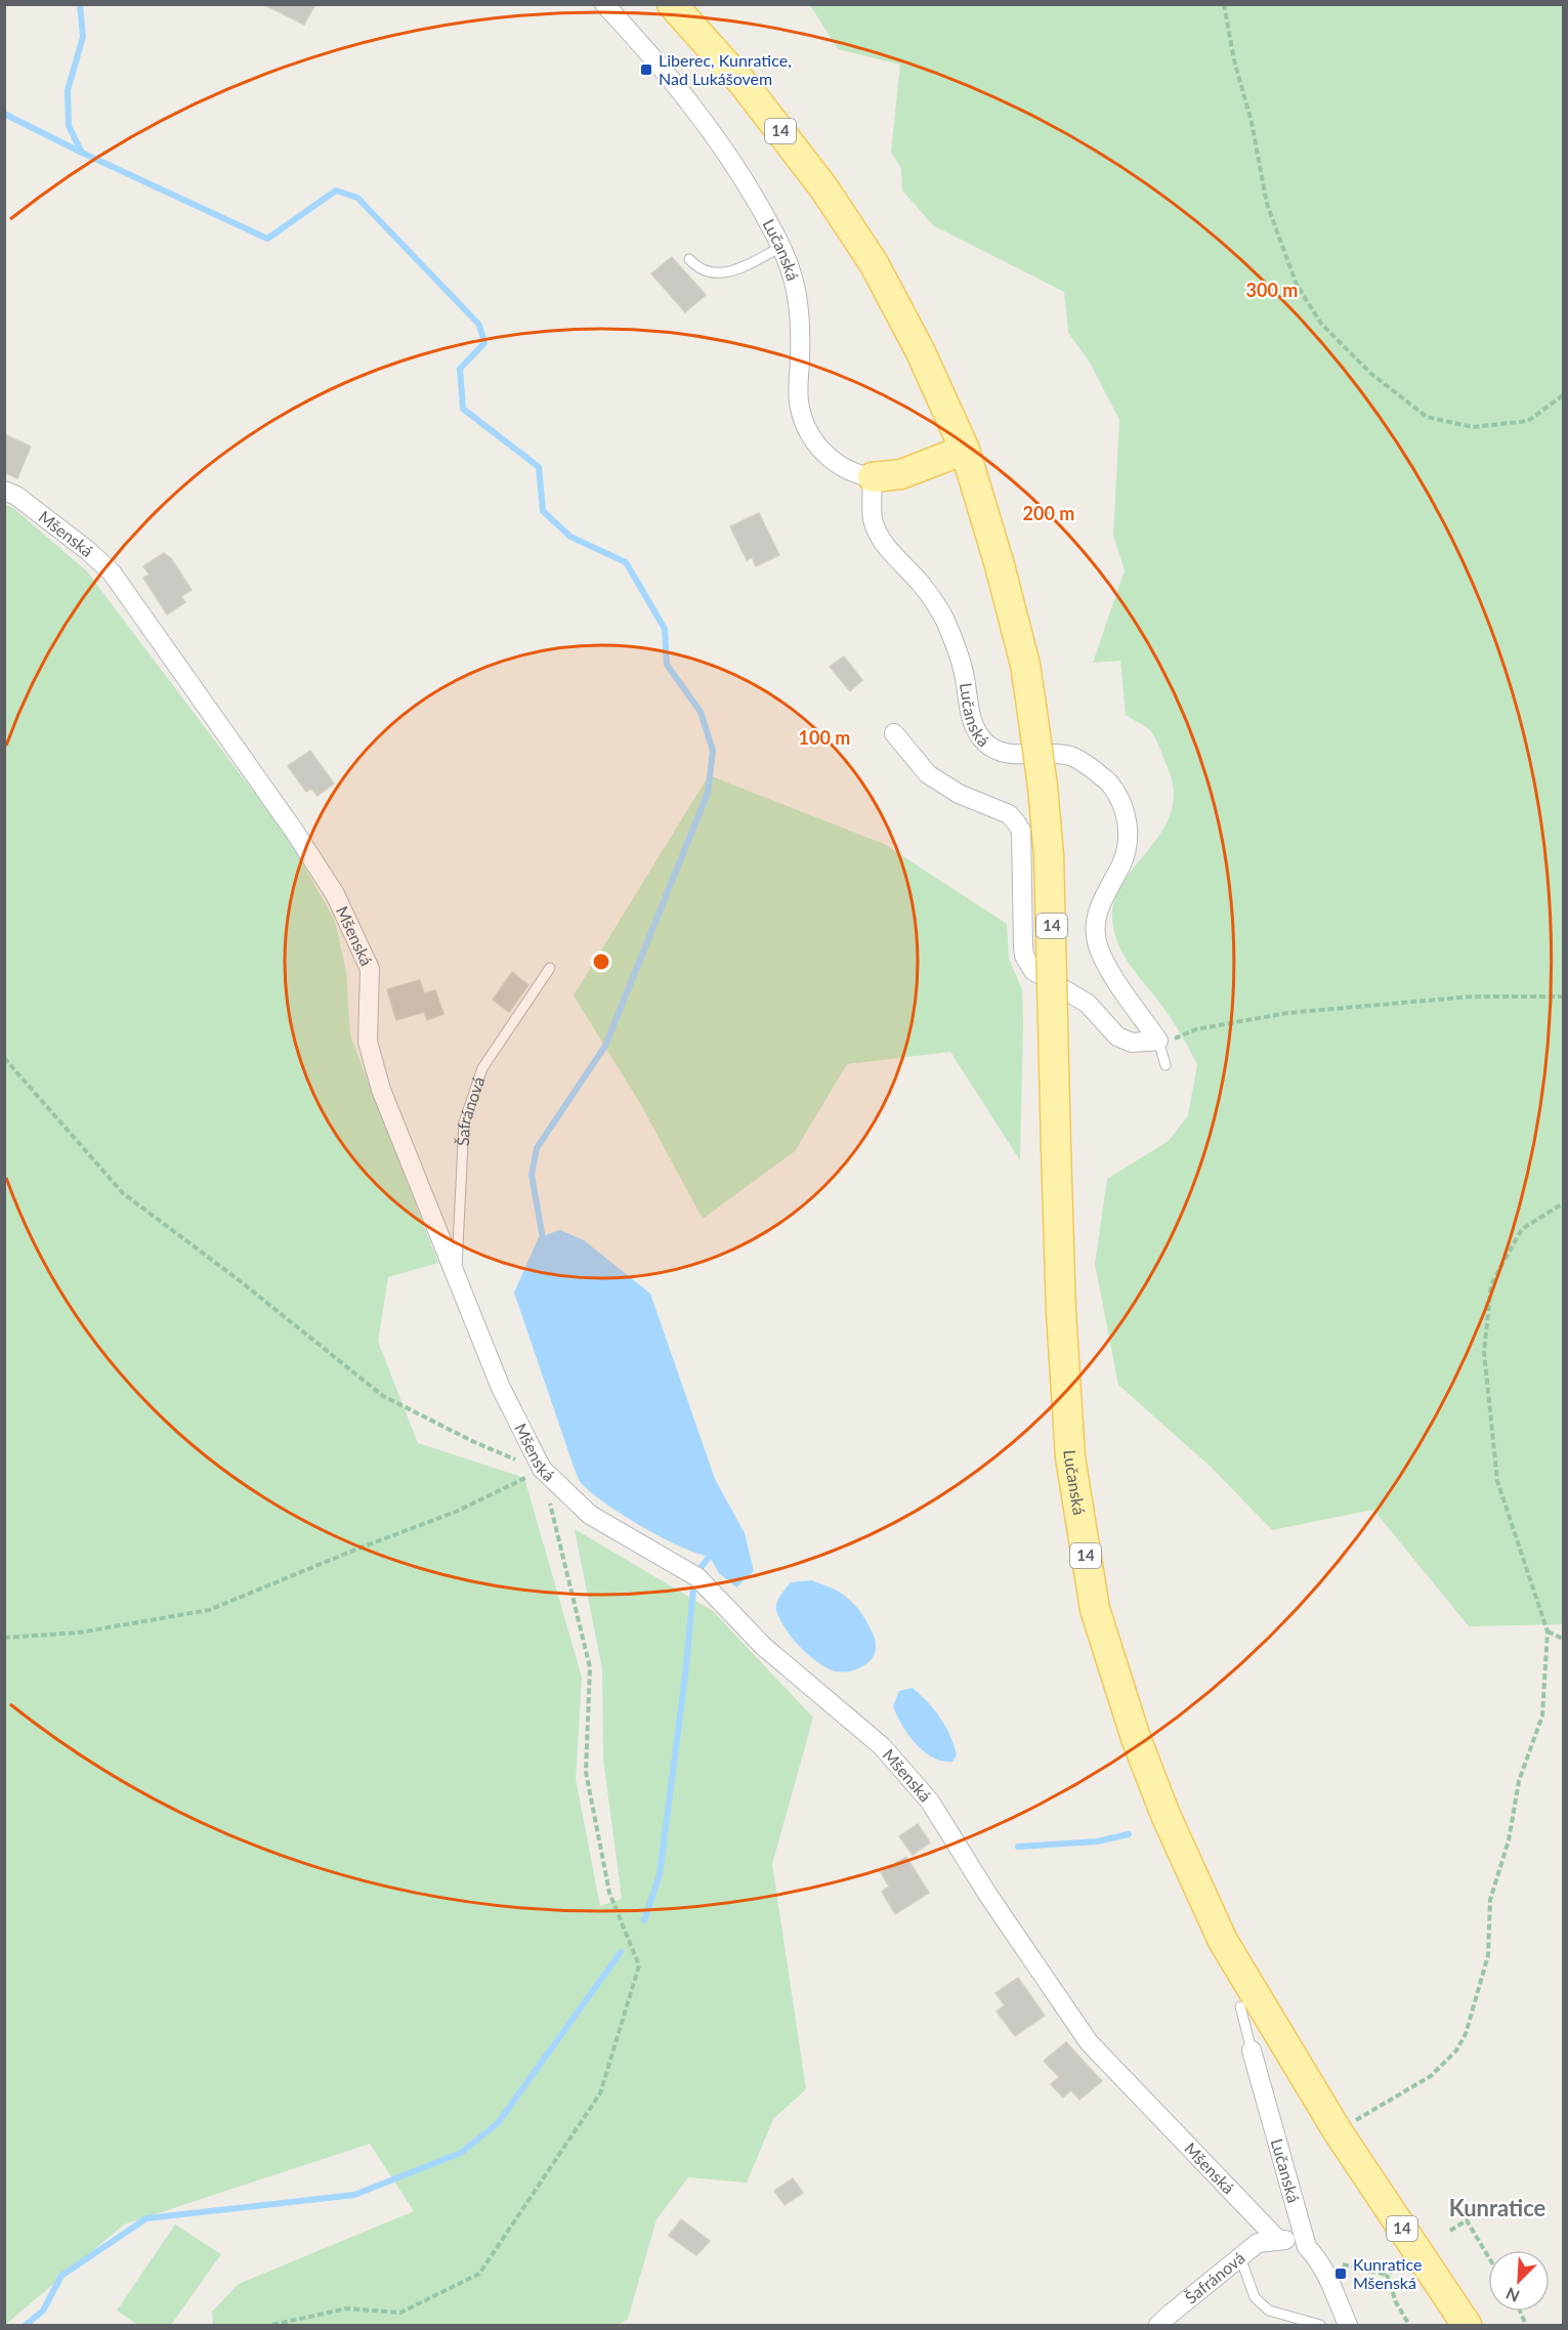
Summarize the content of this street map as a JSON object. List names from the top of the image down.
{
  "streets": {
    "main road": ["14", "Lučanská"],
    "street": ["Mšenská", "Šafránová"]
  },
  "crossings": [
    ["14", "Lučanská"],
    ["Mšenská", "Šafránová"]
  ],
  "districts": ["Kunratice"],
  "places": {
    "transit": ["Liberec, Kunratice, Nad Lukášovem", "Kunratice Mšenská"]
  },
  "north": "bottom left",
  "rings": ["300 m", "200 m", "100 m"]
}
